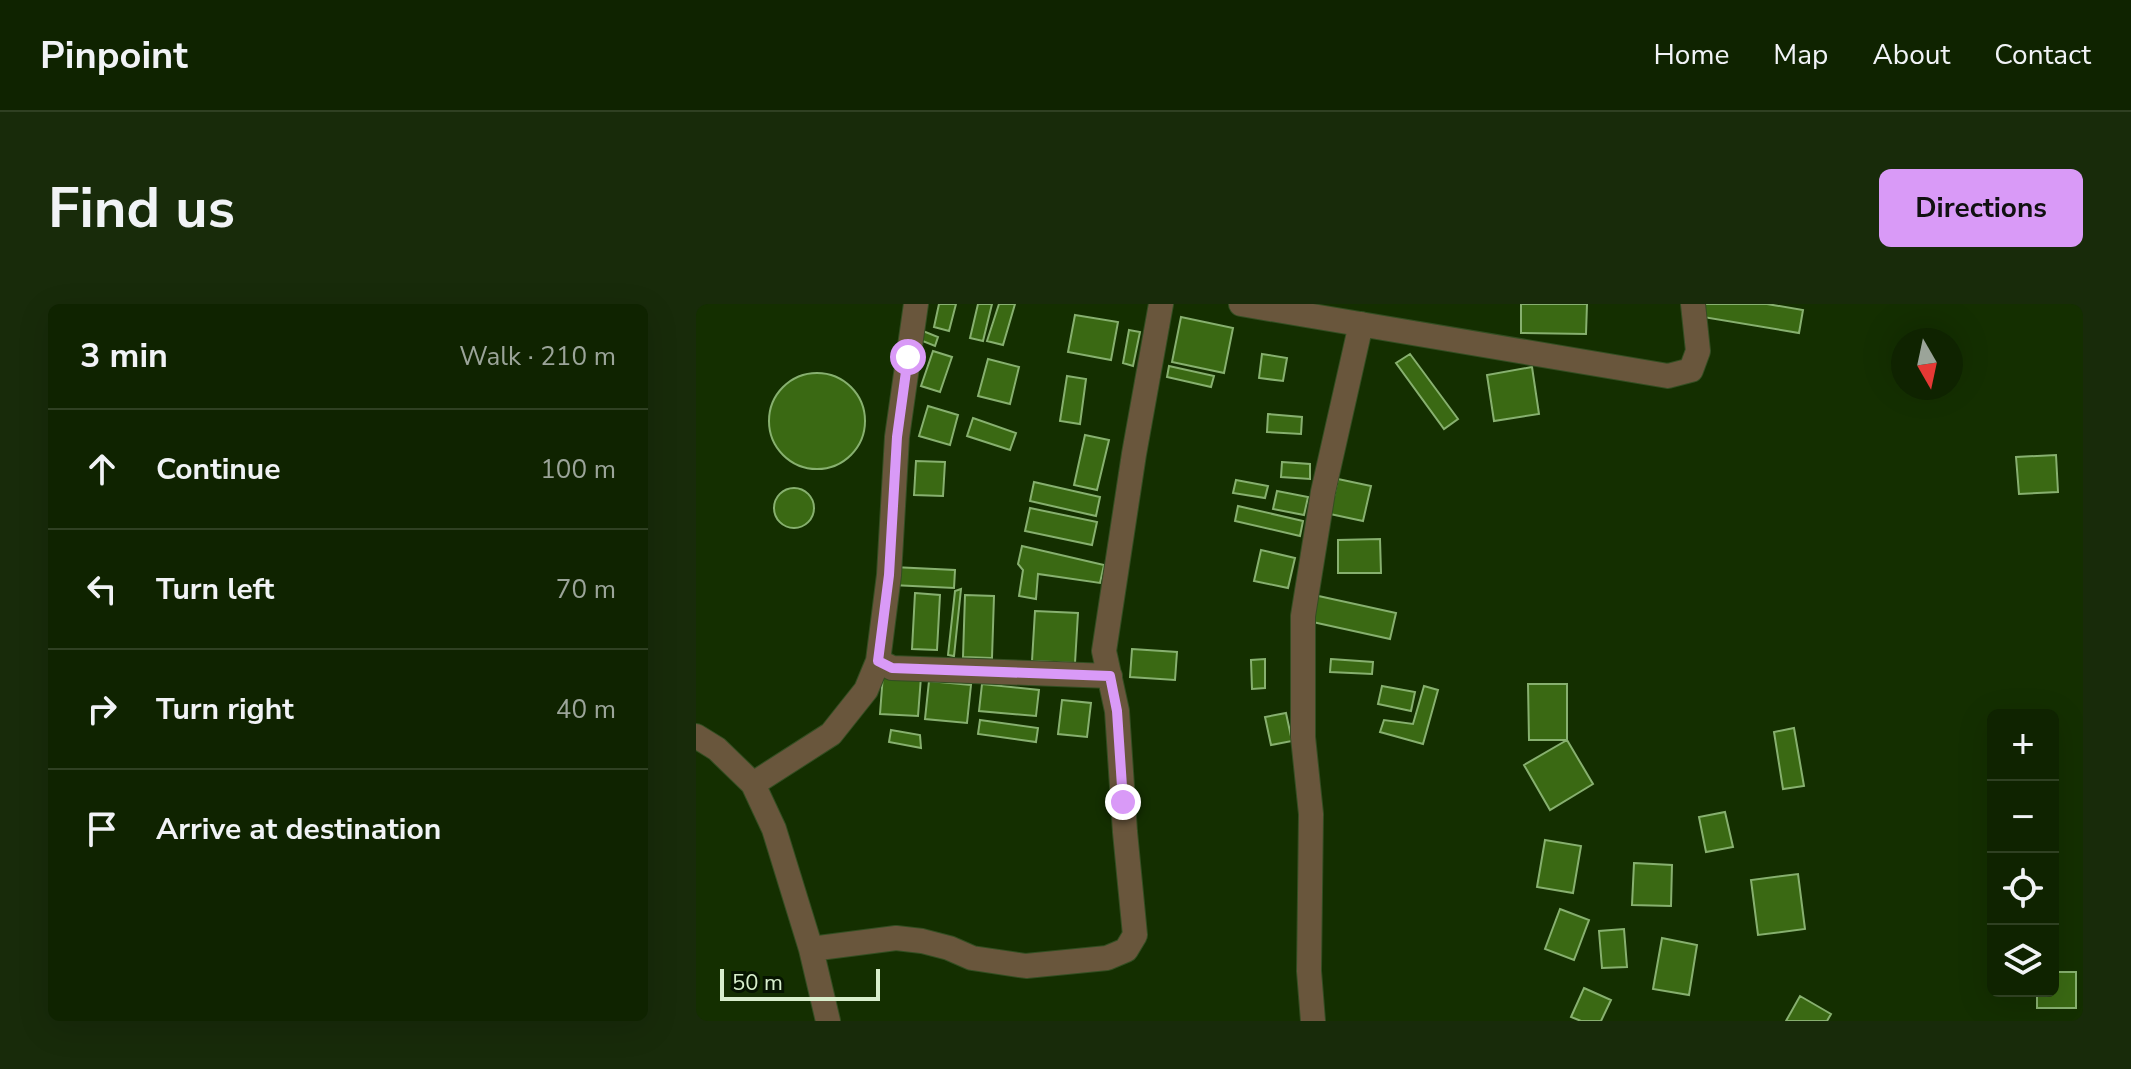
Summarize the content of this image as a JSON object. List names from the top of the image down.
{
  "scale_bar": "50 m",
  "north": "bottom",
  "page": {
    "header": "Pinpoint",
    "nav": [
      "Home",
      "Map",
      "About",
      "Contact"
    ],
    "buttons": "Directions",
    "title": "Find us",
    "heading": ["3 min", "Walk · 210 m"],
    "list": [
      ["Continue", "100 m"],
      ["Turn left", "70 m"],
      ["Turn right", "40 m"],
      "Arrive at destination"
    ],
    "map_buttons": ["+", "−"],
    "scale": "50 m"
  }
}
